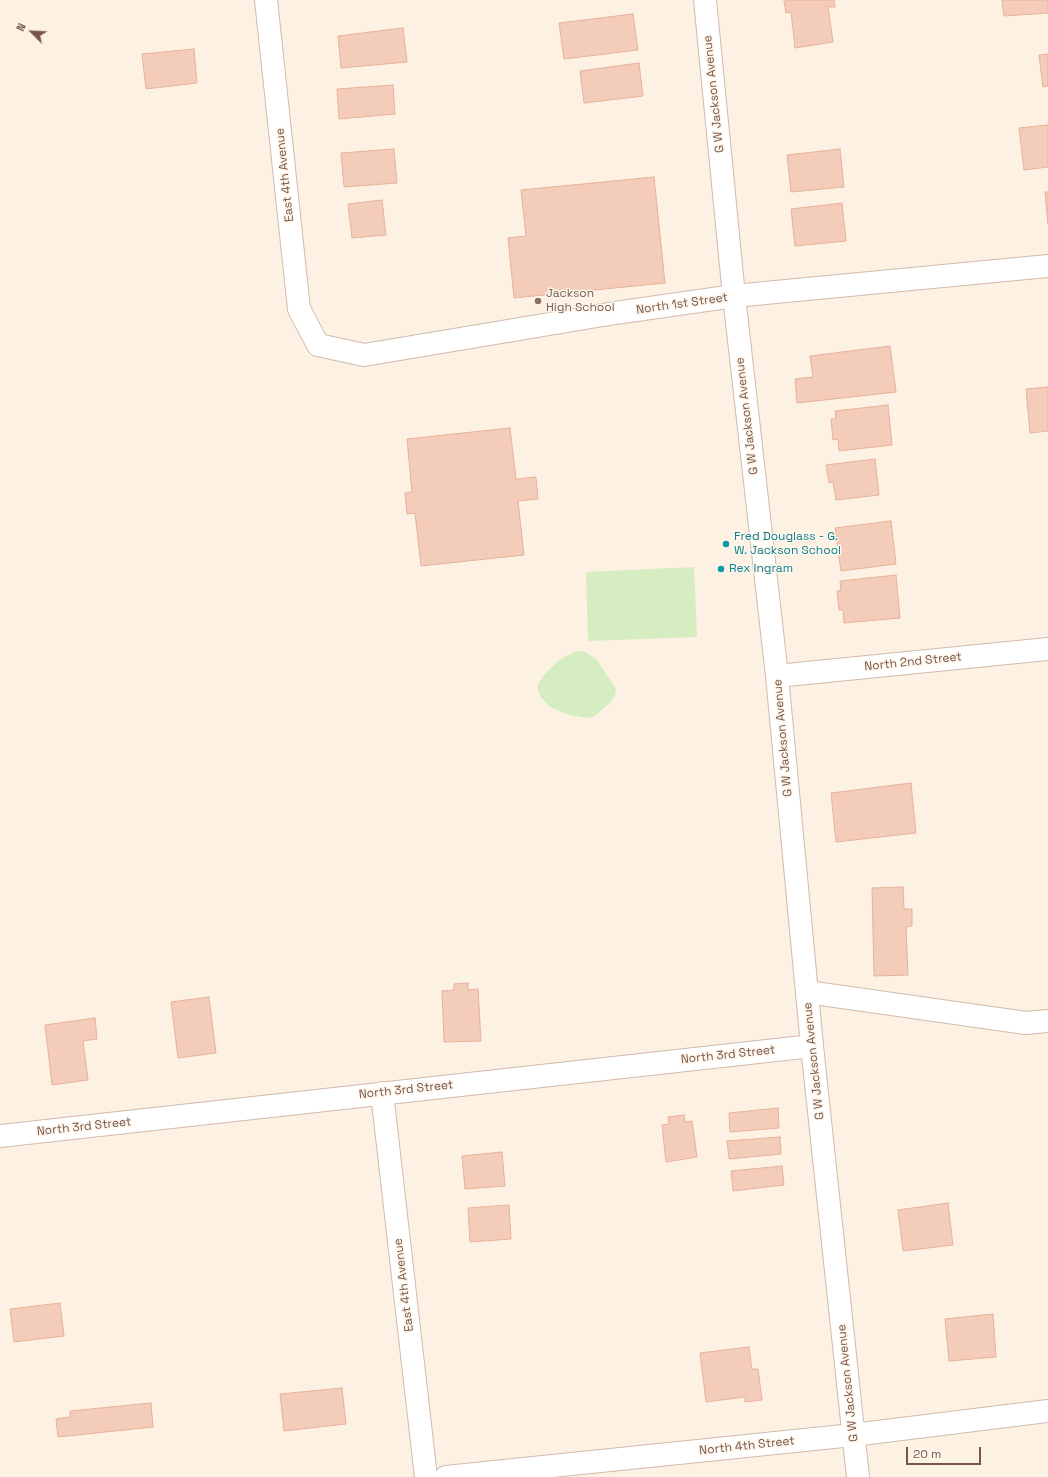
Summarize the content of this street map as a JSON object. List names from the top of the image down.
{
  "streets": {
    "street": [
      "G W Jackson Avenue",
      "East 4th Avenue",
      "North 1st Street",
      "North 2nd Street",
      "North 3rd Street",
      "North 4th Street"
    ]
  },
  "crossings": [
    ["G W Jackson Avenue", "North 1st Street"],
    ["G W Jackson Avenue", "North 2nd Street"],
    ["G W Jackson Avenue", "North 3rd Street"],
    ["G W Jackson Avenue", "North 4th Street"],
    ["East 4th Avenue", "North 1st Street"],
    ["East 4th Avenue", "North 3rd Street"]
  ],
  "places": ["Jackson High School", "Fred Douglass - G. W. Jackson School", "Rex Ingram"],
  "scale_bar": "20 m",
  "north": "top left"
}
